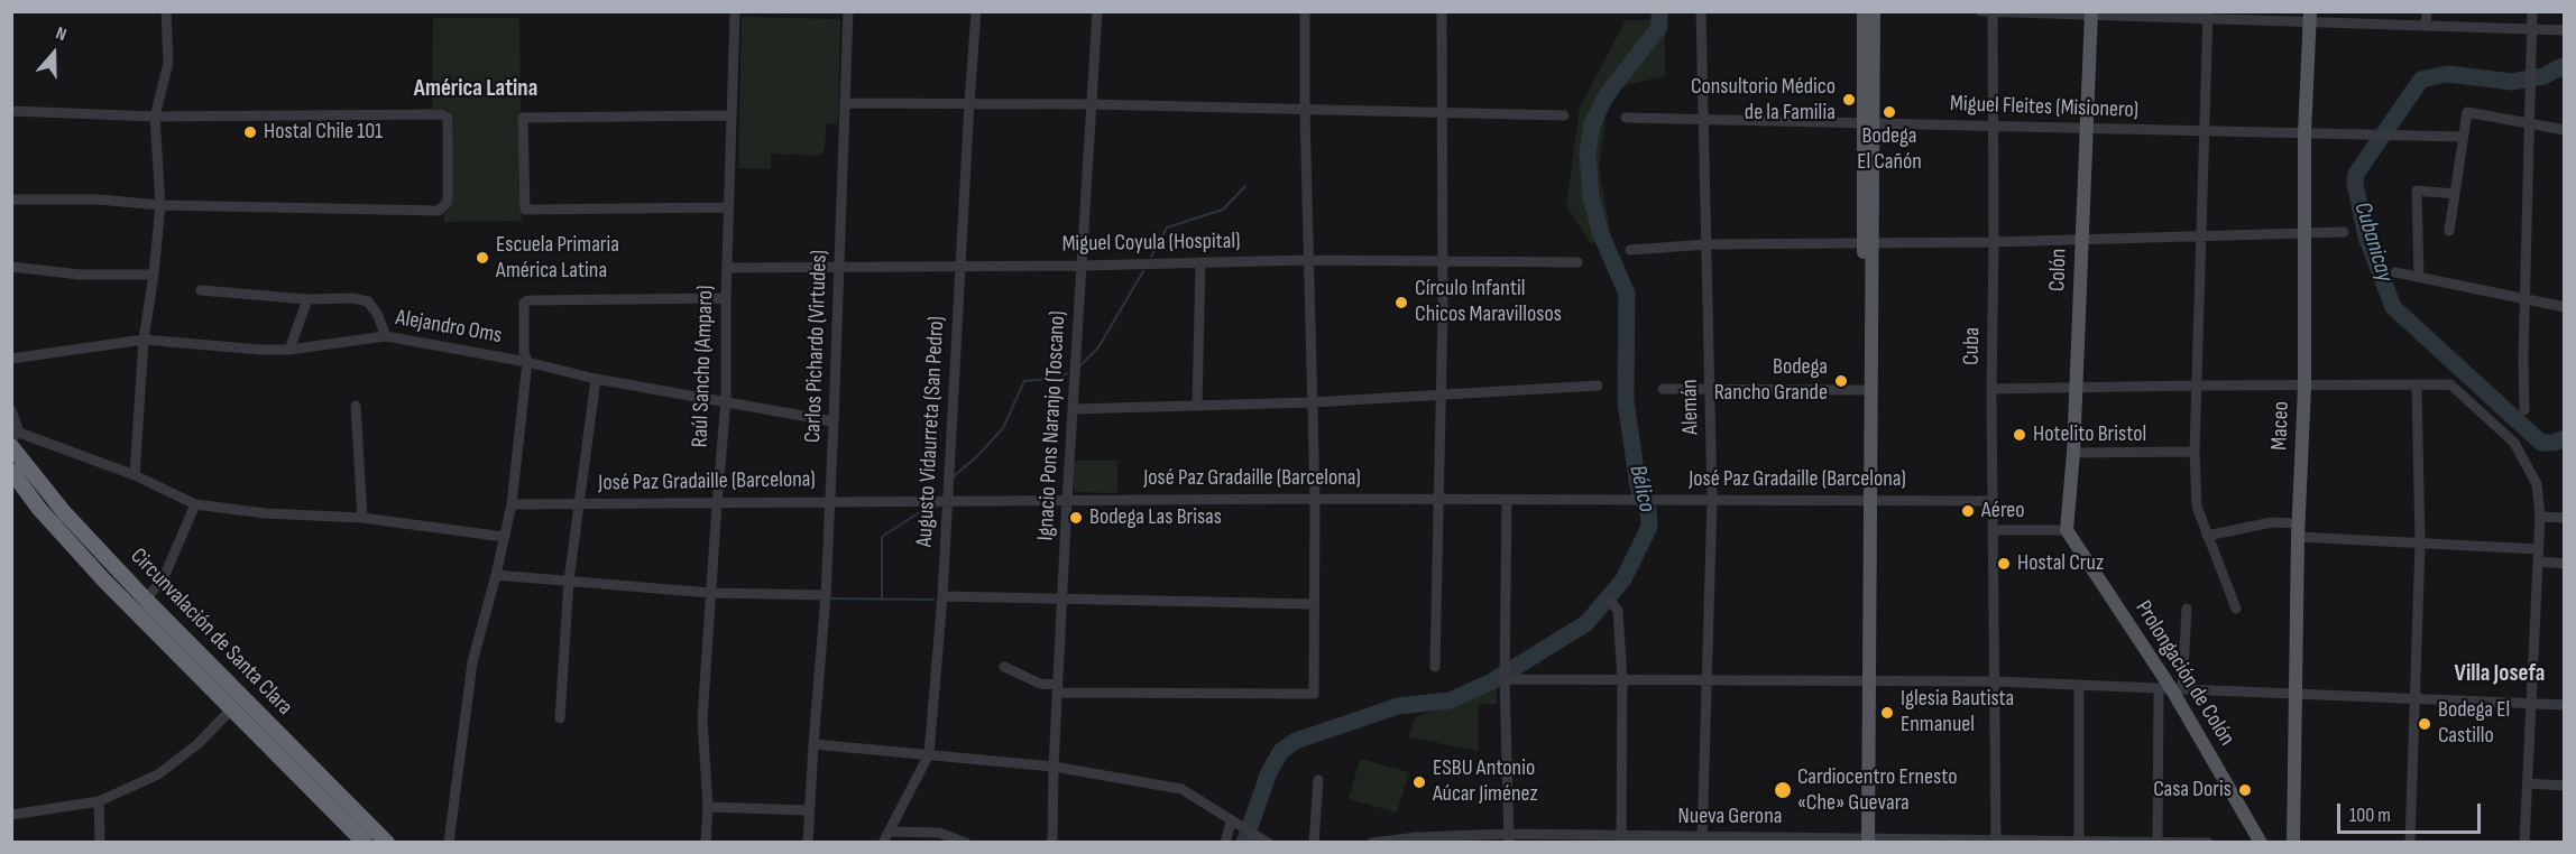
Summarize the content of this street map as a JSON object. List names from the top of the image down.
{
  "streets": {
    "highway": ["Circunvalación de Santa Clara"],
    "main road": ["Colón", "Maceo", "Prolongación de Colón"],
    "street": [
      "Miguel Fleites (Misionero)",
      "Miguel Coyula (Hospital)",
      "Alejandro Oms",
      "Carlos Pichardo (Virtudes)",
      "Cuba",
      "Raúl Sancho (Amparo)",
      "Alemán",
      "Ignacio Pons Naranjo (Toscano)",
      "Augusto Vidaurreta (San Pedro)",
      "José Paz Gradaille (Barcelona)",
      "Nueva Gerona"
    ]
  },
  "crossings": [
    ["Miguel Fleites (Misionero)", "Colón"],
    ["Miguel Fleites (Misionero)", "Cuba"],
    ["Miguel Fleites (Misionero)", "Alemán"],
    ["Miguel Fleites (Misionero)", "Maceo"],
    ["Miguel Coyula (Hospital)", "Carlos Pichardo (Virtudes)"],
    ["Miguel Coyula (Hospital)", "Raúl Sancho (Amparo)"],
    ["Miguel Coyula (Hospital)", "Ignacio Pons Naranjo (Toscano)"],
    ["Miguel Coyula (Hospital)", "Augusto Vidaurreta (San Pedro)"],
    ["Colón", "Prolongación de Colón"],
    ["Alejandro Oms", "Carlos Pichardo (Virtudes)"],
    ["Alejandro Oms", "Raúl Sancho (Amparo)"],
    ["Carlos Pichardo (Virtudes)", "José Paz Gradaille (Barcelona)"],
    ["Cuba", "José Paz Gradaille (Barcelona)"],
    ["Cuba", "Nueva Gerona"],
    ["Raúl Sancho (Amparo)", "José Paz Gradaille (Barcelona)"],
    ["Alemán", "José Paz Gradaille (Barcelona)"],
    ["Alemán", "Nueva Gerona"],
    ["Ignacio Pons Naranjo (Toscano)", "José Paz Gradaille (Barcelona)"],
    ["Augusto Vidaurreta (San Pedro)", "José Paz Gradaille (Barcelona)"]
  ],
  "districts": ["América Latina", "Villa Josefa"],
  "water": ["Cubanicay", "Bélico"],
  "places": [
    "Consultorio Médico de la Familia",
    "Bodega El Cañón",
    "Hostal Chile 101",
    "Escuela Primaria América Latina",
    "Círculo Infantil Chicos Maravillosos",
    "Bodega Rancho Grande",
    "Hotelito Bristol",
    "Aéreo",
    "Bodega Las Brisas",
    "Hostal Cruz",
    "Iglesia Bautista Enmanuel",
    "Bodega El Castillo",
    "ESBU Antonio Aúcar Jiménez",
    "Cardiocentro Ernesto «Che» Guevara",
    "Casa Doris"
  ],
  "scale_bar": "100 m",
  "north": "top"
}
